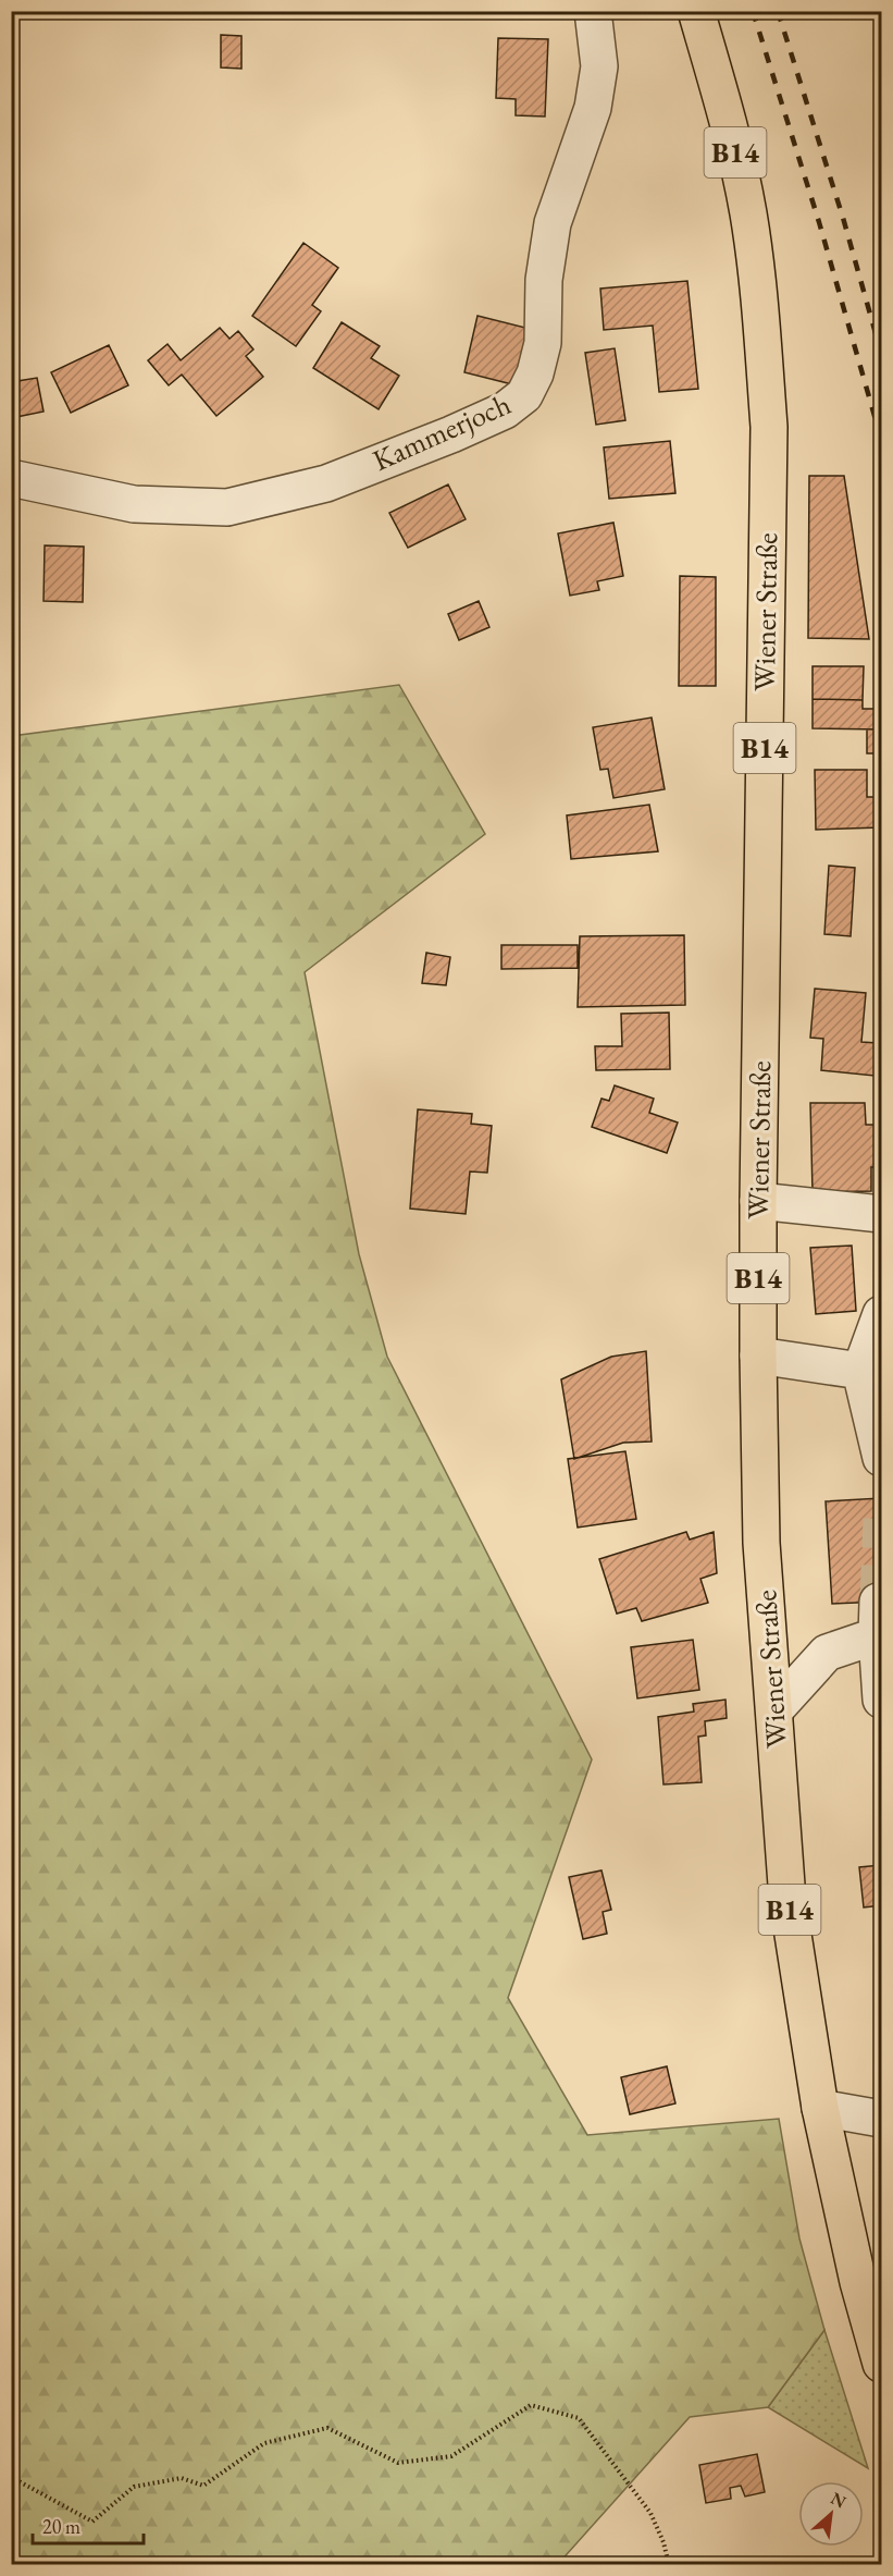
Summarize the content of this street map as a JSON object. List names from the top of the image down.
{
  "streets": {
    "main road": ["B14", "Wiener Straße"],
    "street": ["Kammerjoch"]
  },
  "scale_bar": "20 m",
  "north": "top right"
}
